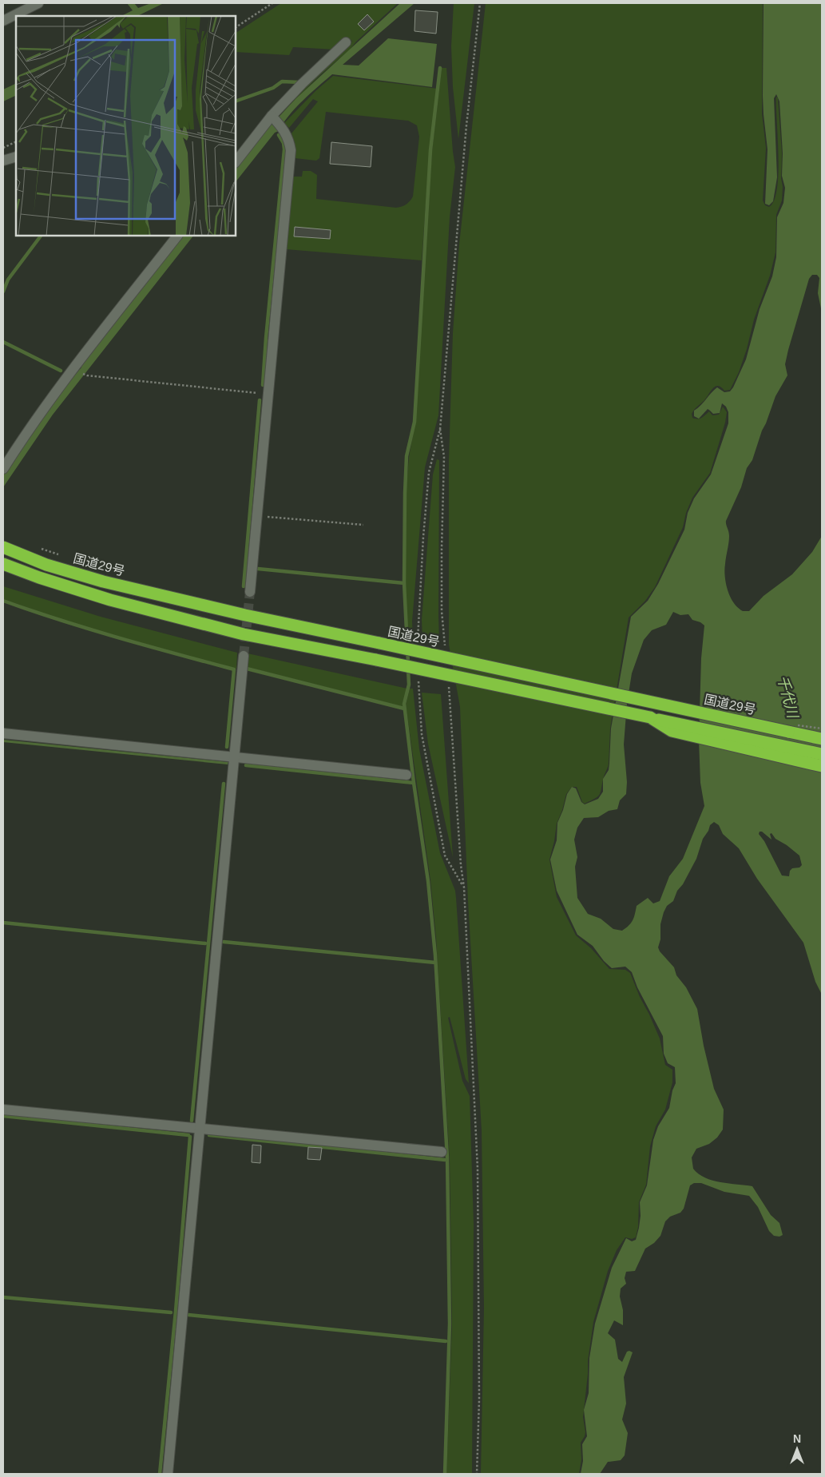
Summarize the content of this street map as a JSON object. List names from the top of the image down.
{
  "streets": {
    "highway": ["国道29号"]
  },
  "water": ["千代川"],
  "north": "top"
}
